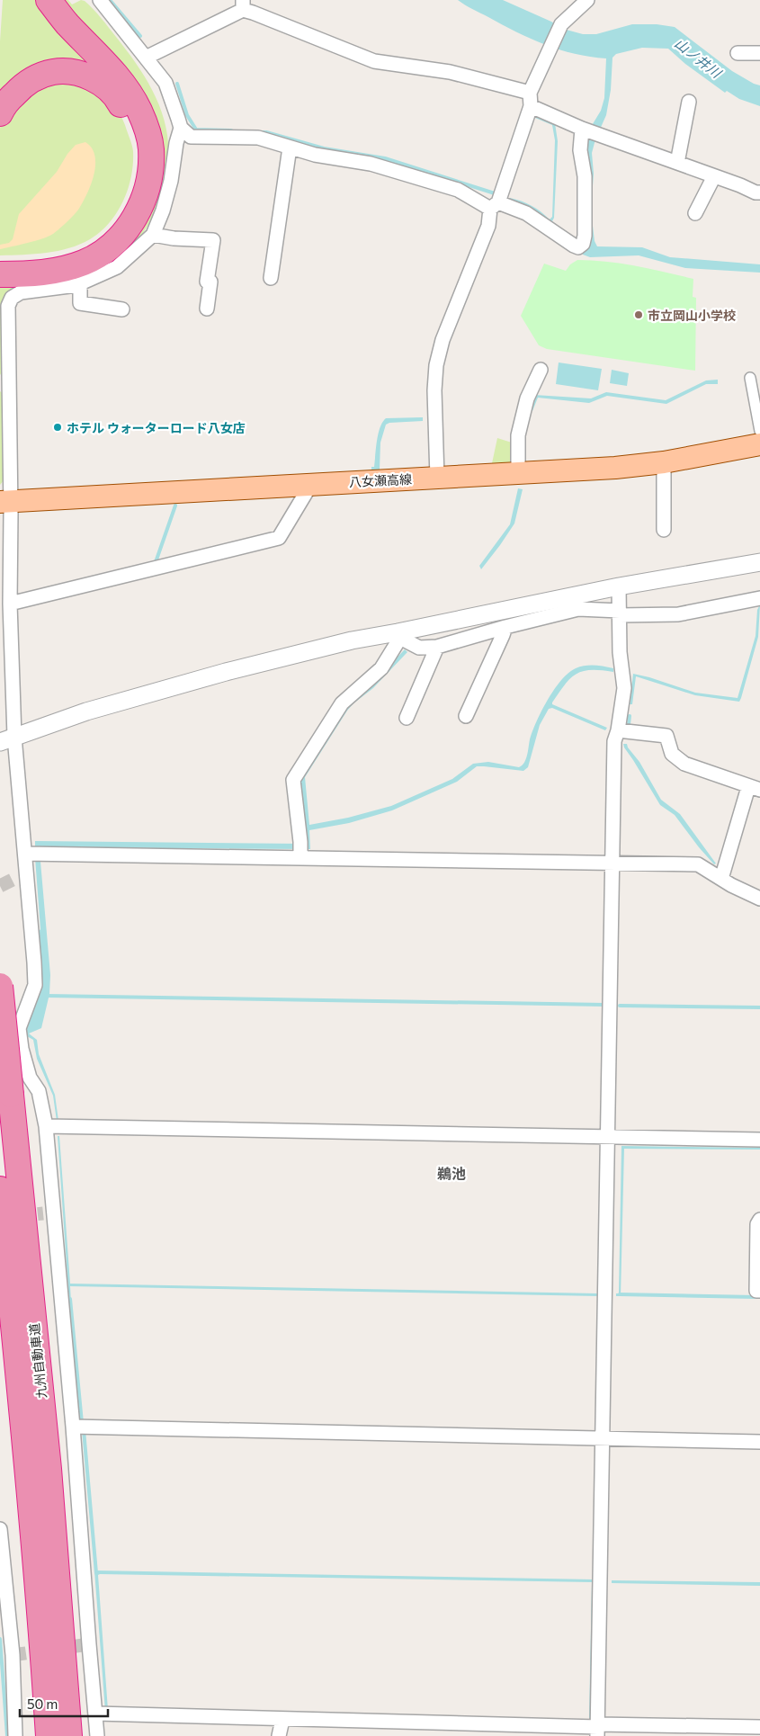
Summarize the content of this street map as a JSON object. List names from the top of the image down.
{
  "streets": {
    "highway": ["九州自動車道"],
    "main road": ["八女瀬高線"]
  },
  "districts": ["鵜池"],
  "water": ["山ノ井川"],
  "places": ["市立岡山小学校", "ホテル ウォーターロード八女店"],
  "scale_bar": "50 m"
}
